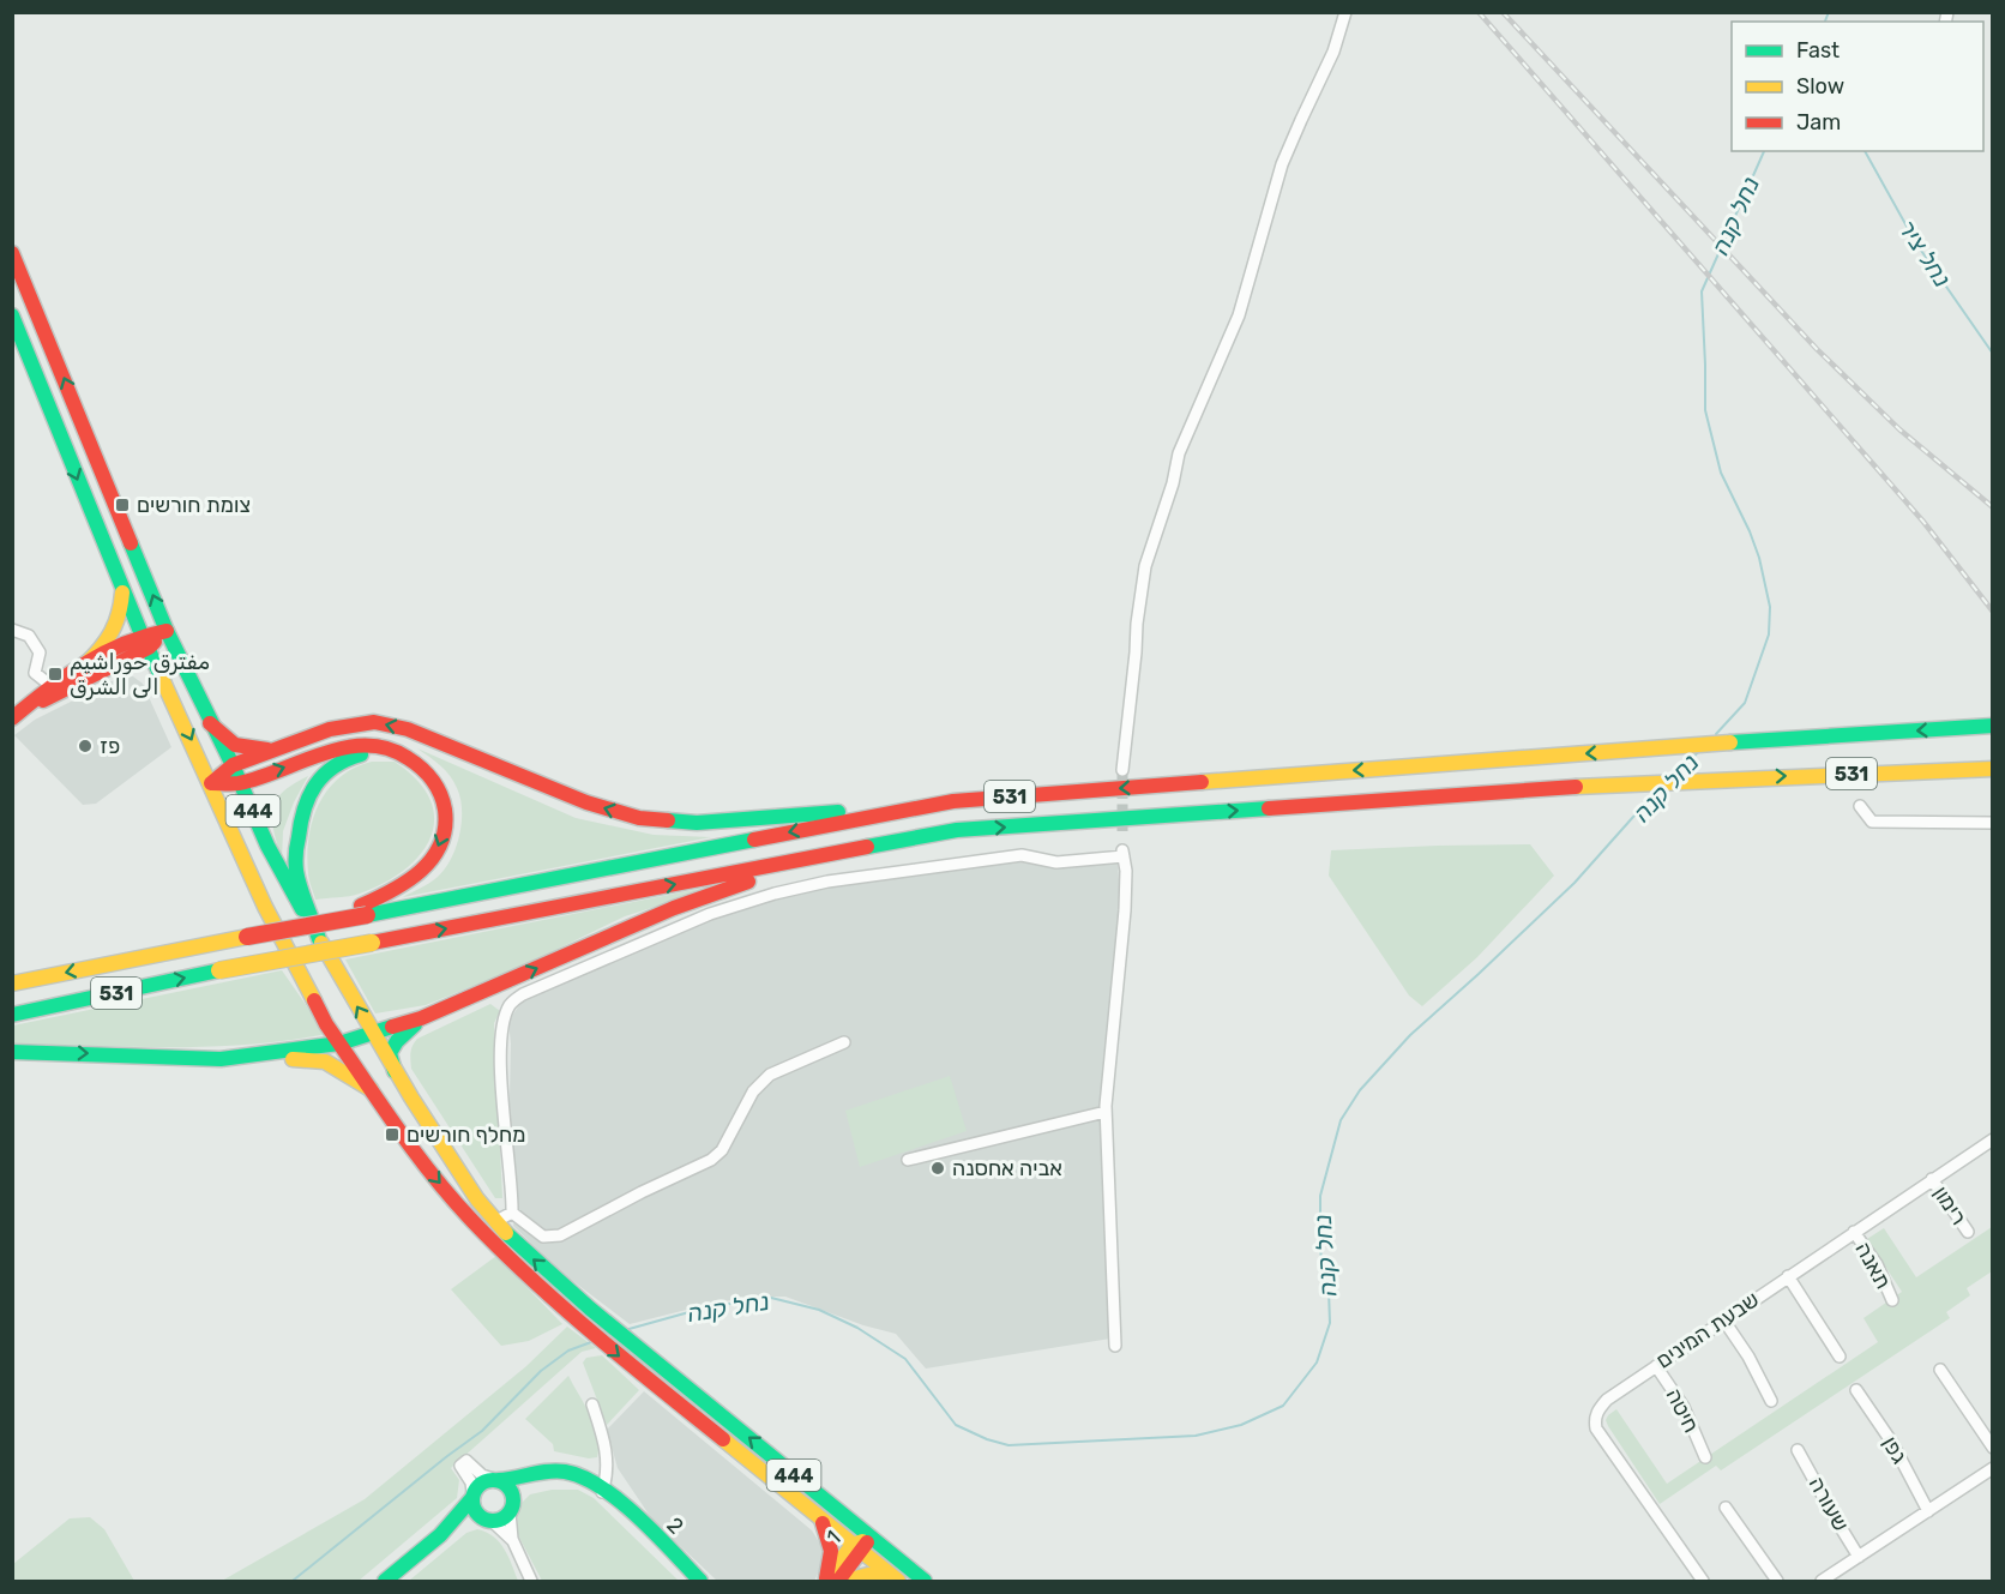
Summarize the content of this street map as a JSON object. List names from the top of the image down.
{
  "streets": {
    "main road": [
      "531",
      "444",
      "2",
      "1"
    ],
    "street": [
      "רימון",
      "תאנה",
      "שבעת המינים",
      "חיטה",
      "גפן",
      "שעורה"
    ]
  },
  "crossings": [
    ["444", "1"],
    ["רימון", "שבעת המינים"],
    ["תאנה", "שבעת המינים"],
    ["שבעת המינים", "חיטה"]
  ],
  "water": ["נחל קנה", "נחל ציר"],
  "places": {
    "transit": ["צומת חורשים", "مفترق حوراشيم الى الشرق", "מחלף חורשים"],
    "other": ["פז", "אביה אחסנה"]
  },
  "legend": ["Fast", "Slow", "Jam"]
}
